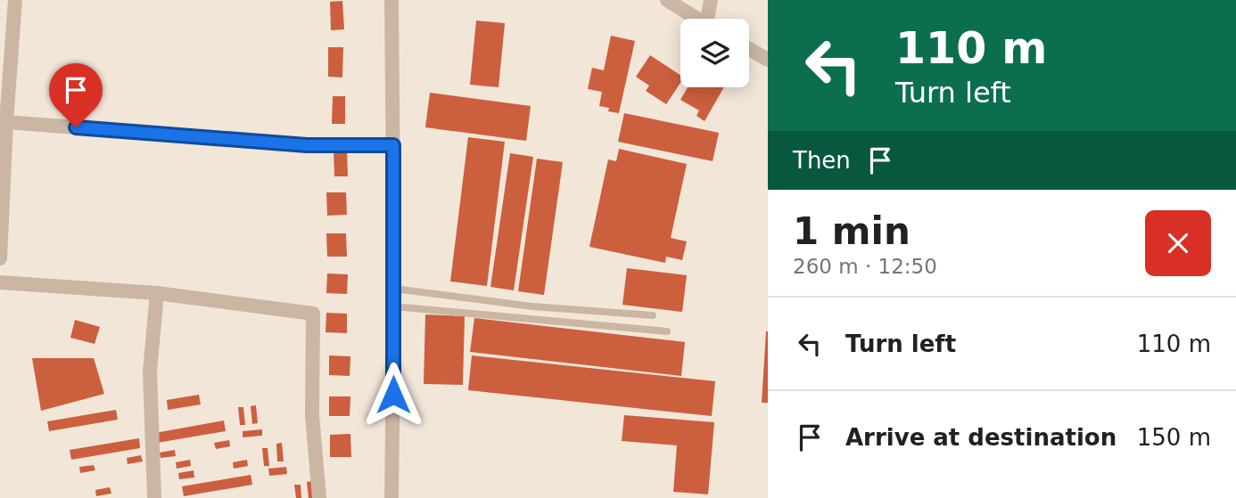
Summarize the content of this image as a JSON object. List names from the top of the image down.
{
  "page": {
    "turn": ["110 m", "Turn left"],
    "then": "Then",
    "heading": ["1 min", "260 m · 12:50"],
    "list": [
      {
        "name": "Turn left",
        "value": "110 m"
      },
      {
        "name": "Arrive at destination",
        "value": "150 m"
      }
    ]
  }
}
